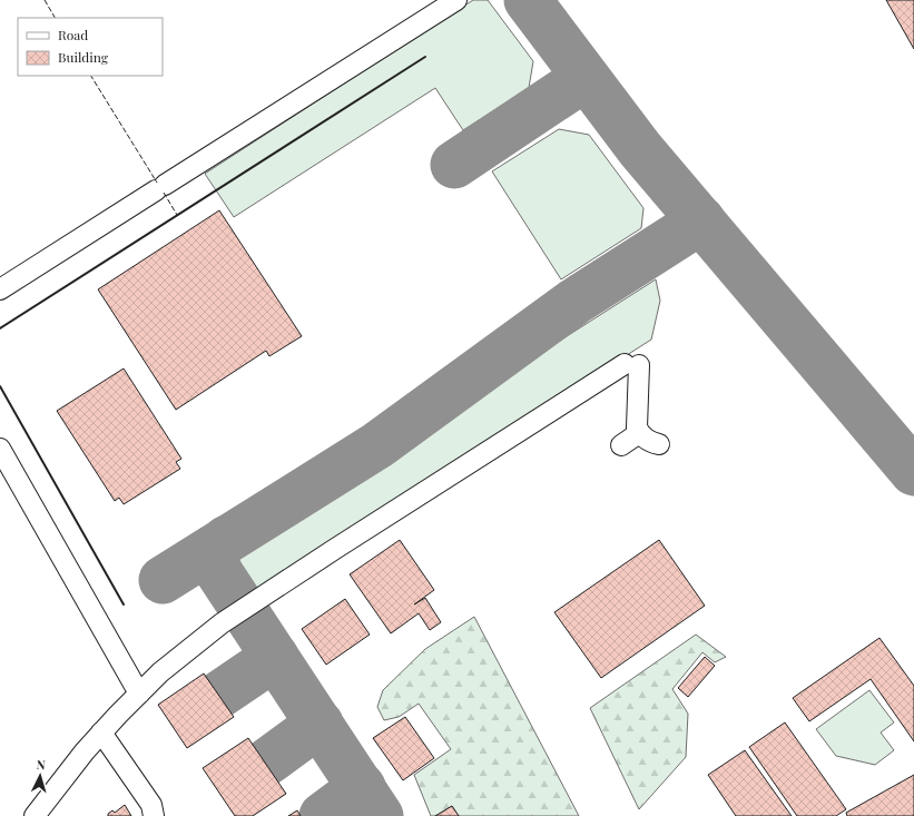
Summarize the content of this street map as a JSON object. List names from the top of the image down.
{
  "legend": ["Road", "Building"],
  "north": "top"
}
